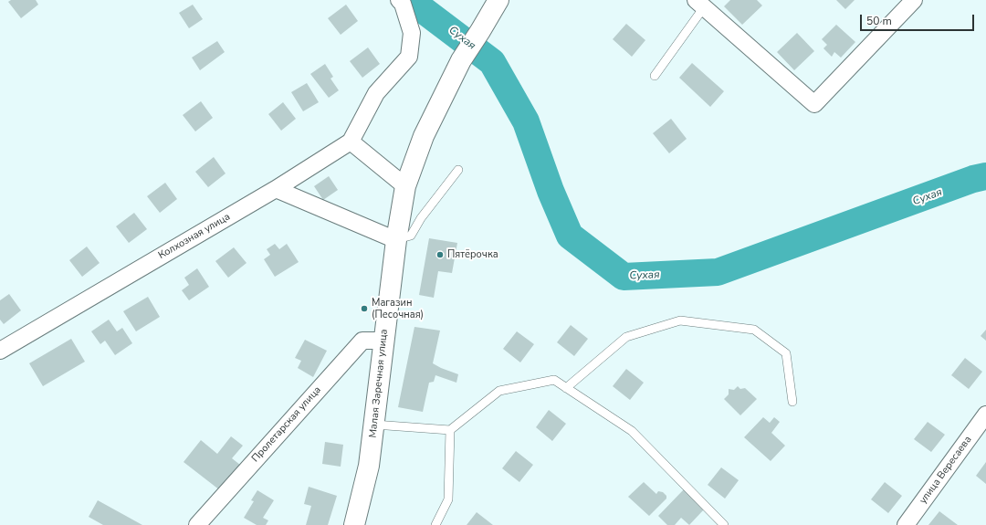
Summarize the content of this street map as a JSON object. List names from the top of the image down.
{
  "streets": {
    "main road": ["Малая Заречная улица"],
    "street": ["Колхозная улица", "Пролетарская улица", "улица Вересаева"]
  },
  "crossings": [
    ["Малая Заречная улица", "Пролетарская улица"]
  ],
  "water": ["Сухая"],
  "places": ["Пятёрочка", "Магазин (Песочная)"],
  "scale_bar": "50 m"
}
